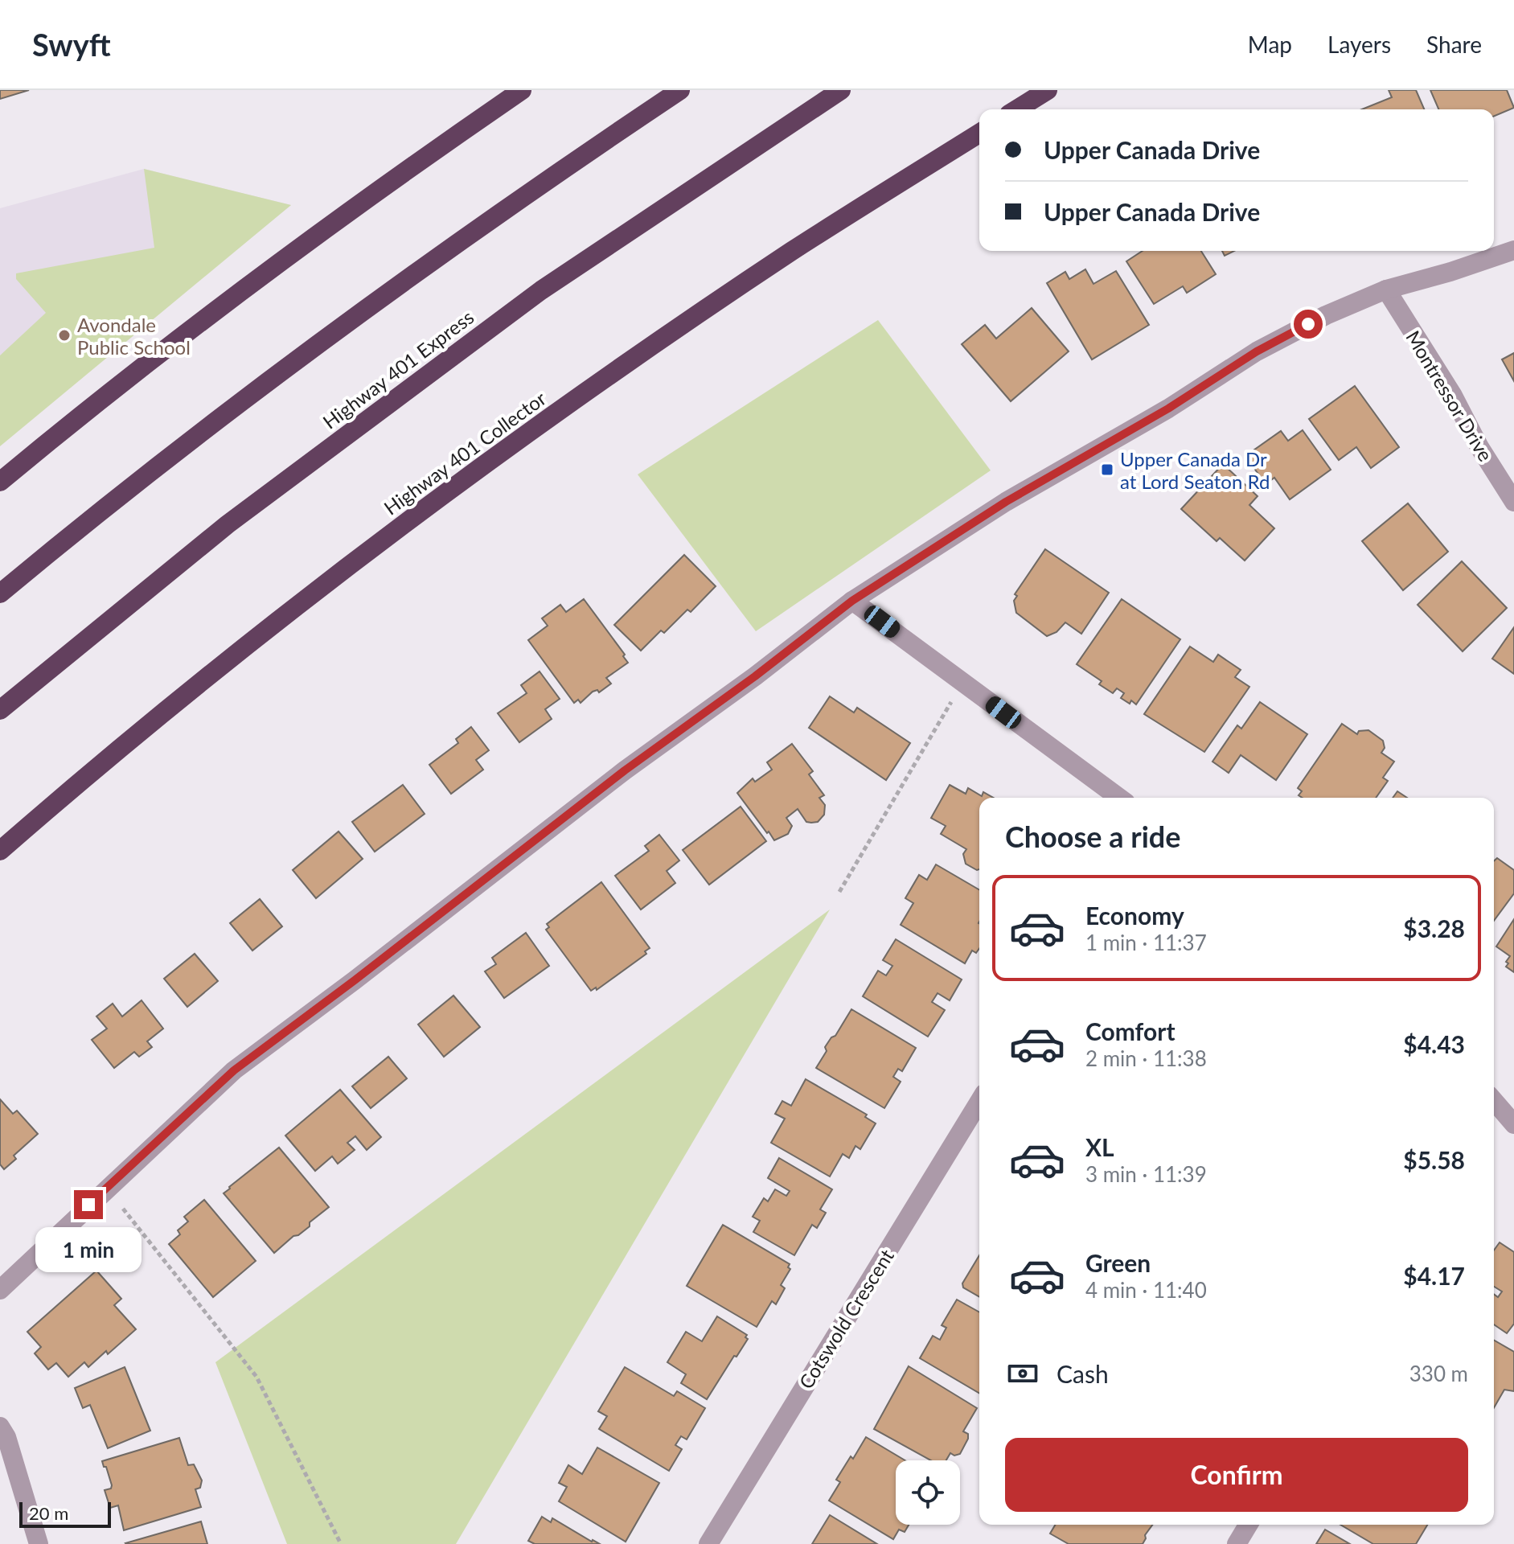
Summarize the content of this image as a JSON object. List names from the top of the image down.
{
  "streets": {
    "highway": ["Highway 401 Express", "Highway 401 Collector"],
    "street": ["Montressor Drive", "Cotswold Crescent"]
  },
  "places": {
    "other": ["Avondale Public School"],
    "transit": ["Upper Canada Dr at Lord Seaton Rd"]
  },
  "scale_bar": "20 m",
  "page": {
    "header": "Swyft",
    "nav": ["Map", "Layers", "Share"],
    "banner": ["Upper Canada Drive", "Upper Canada Drive"],
    "heading": "Choose a ride",
    "list": [
      {
        "name": "Economy",
        "note": "1 min · 11:37",
        "value": "$3.28"
      },
      {
        "name": "Comfort",
        "note": "2 min · 11:38",
        "value": "$4.43"
      },
      {
        "name": "XL",
        "note": "3 min · 11:39",
        "value": "$5.58"
      },
      {
        "name": "Green",
        "note": "4 min · 11:40",
        "value": "$4.17"
      }
    ],
    "bubble": "1 min",
    "pay": ["Cash", "330 m"],
    "buttons": "Confirm",
    "scale": "20 m"
  }
}
